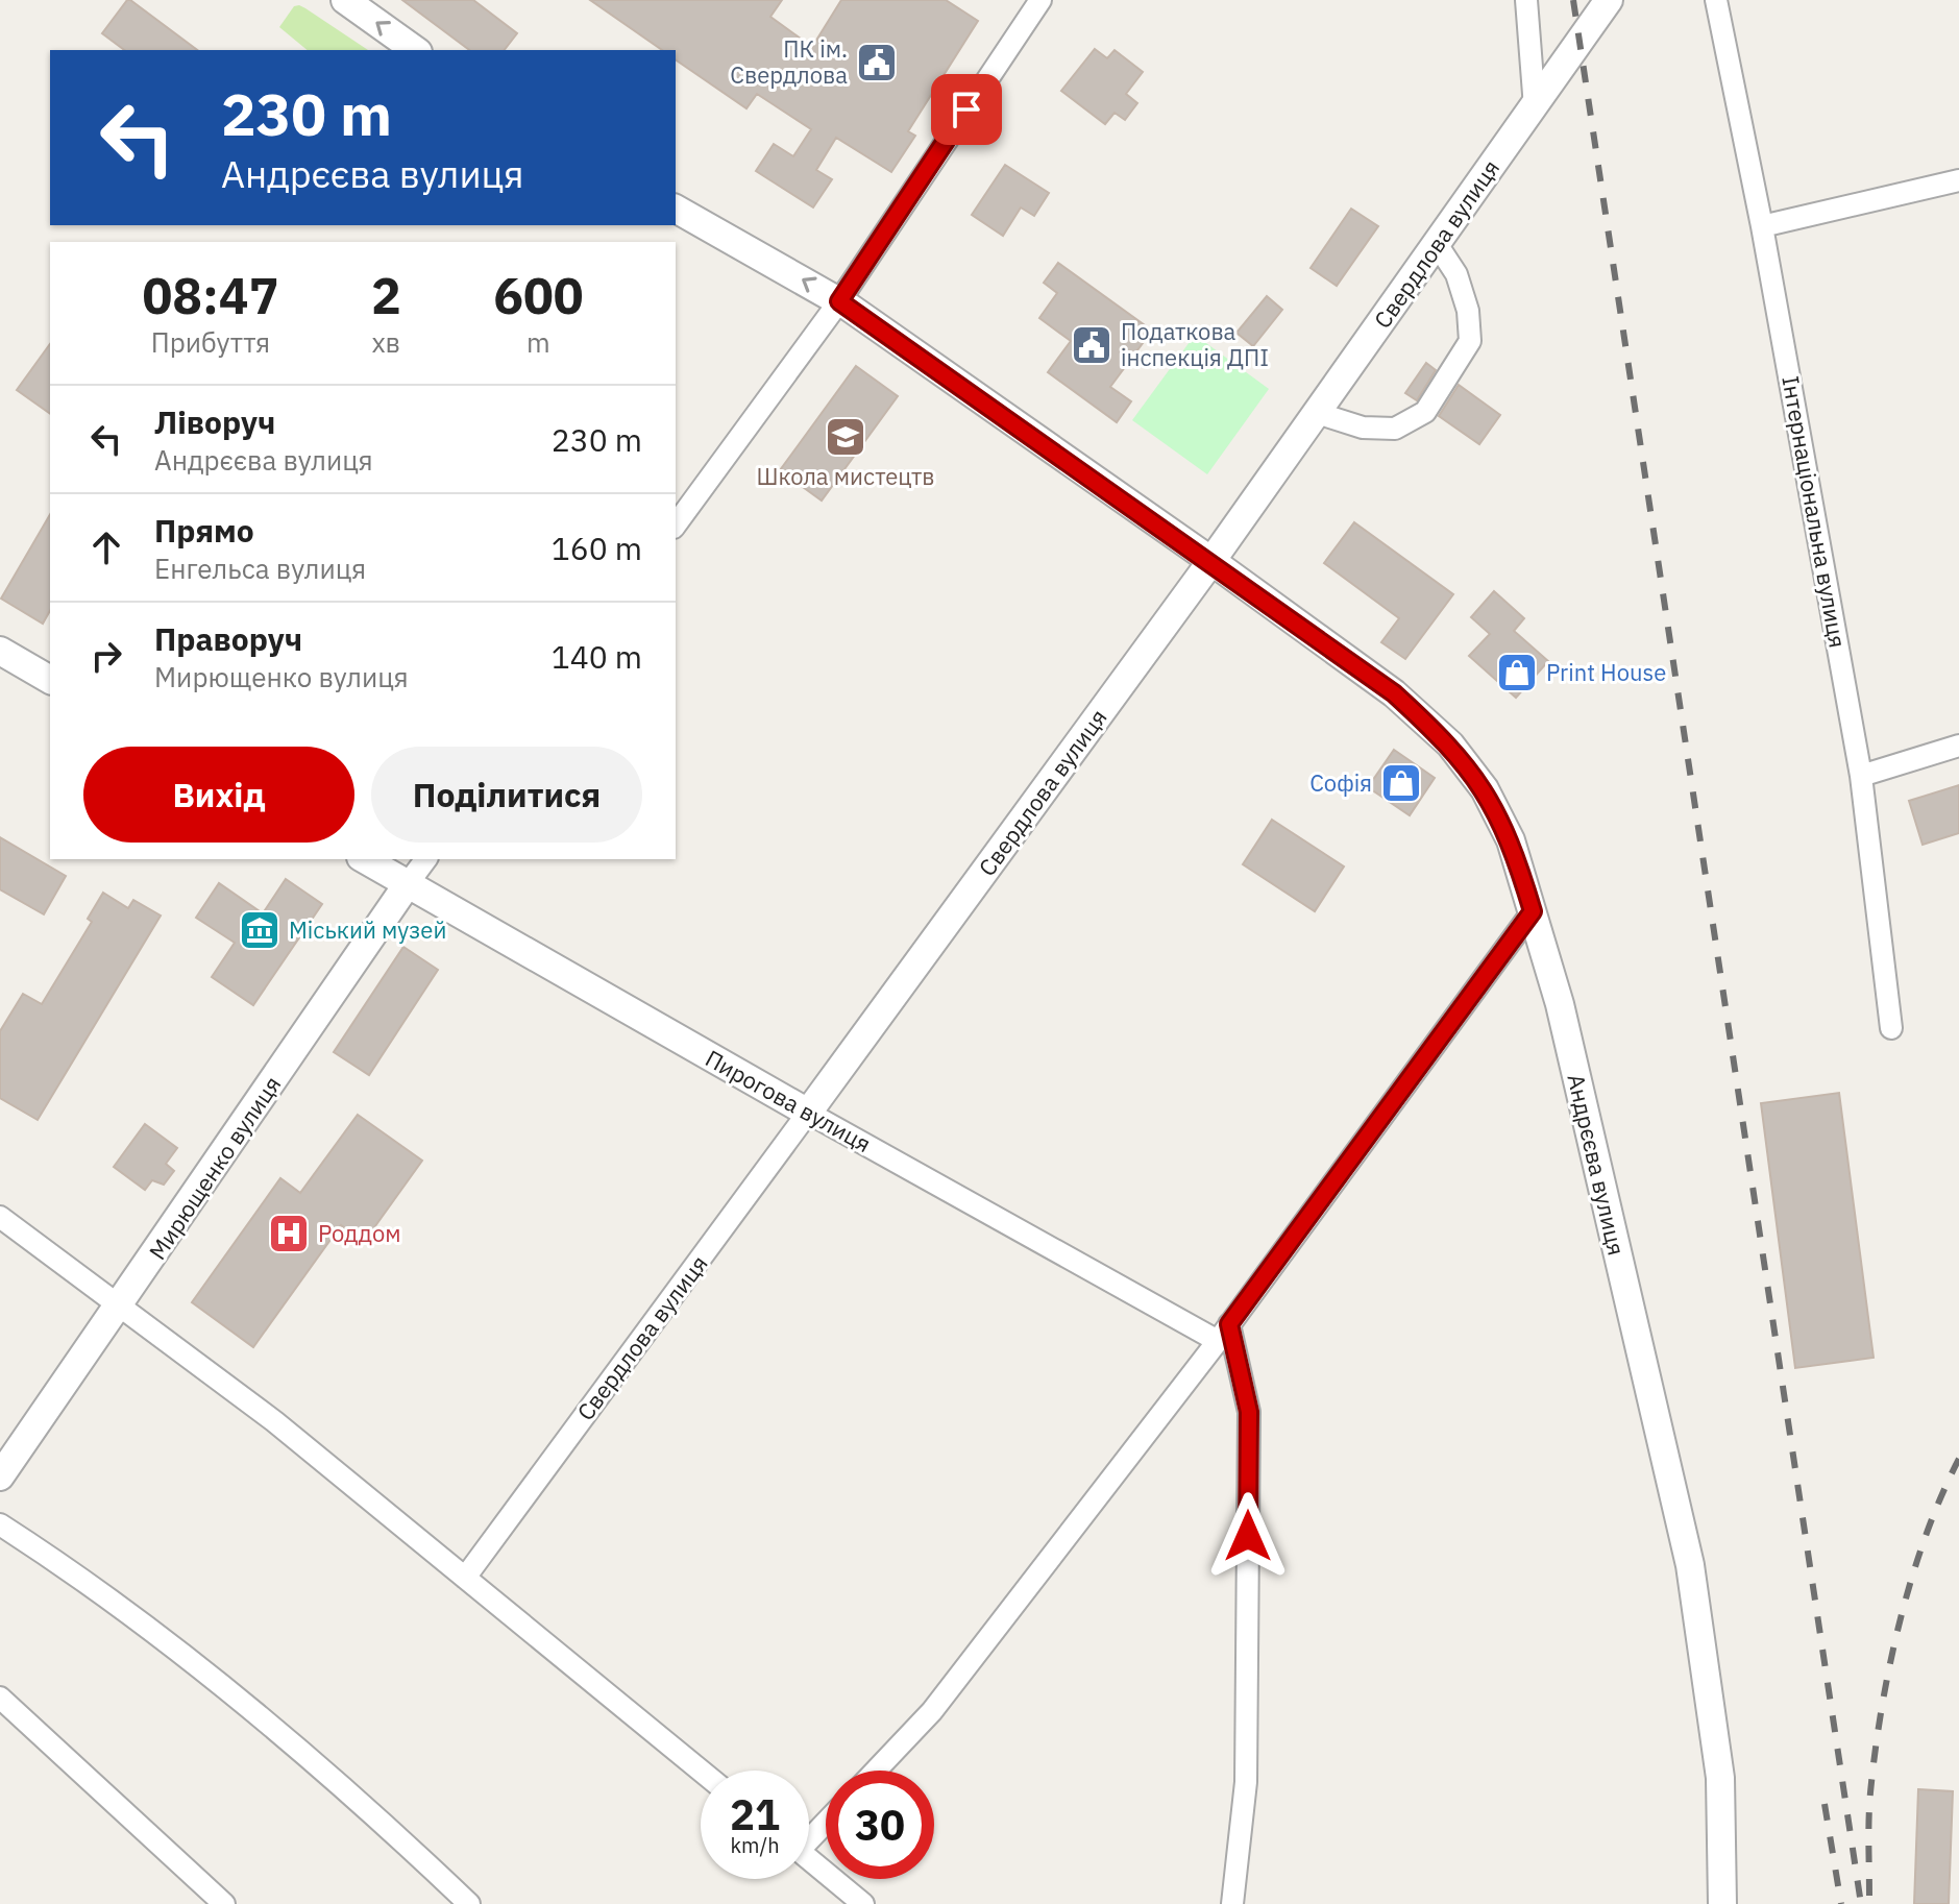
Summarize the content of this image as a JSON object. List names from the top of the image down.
{
  "streets": {
    "street": [
      "Свердлова вулиця",
      "Інтернаціональна вулиця",
      "Пирогова вулиця",
      "Андрєєва вулиця",
      "Мирющенко вулиця"
    ]
  },
  "crossings": [
    ["Свердлова вулиця", "Пирогова вулиця"],
    ["Свердлова вулиця", "Андрєєва вулиця"],
    ["Пирогова вулиця", "Мирющенко вулиця"]
  ],
  "places": {
    "public building": ["ПК ім. Свердлова", "Податкова інспекція ДПІ"],
    "school or university": ["Школа мистецтв"],
    "shop": ["Print House", "Софія"],
    "museum": ["Міський музей"],
    "hospital": ["Роддом"]
  },
  "page": {
    "turn": ["230 m", "Андрєєва вулиця"],
    "eta": [
      "08:47",
      "Прибуття",
      "2",
      "хв",
      "600",
      "m"
    ],
    "list": [
      {
        "name": "Ліворуч",
        "note": "Андрєєва вулиця",
        "value": "230 m"
      },
      {
        "name": "Прямо",
        "note": "Енгельса вулиця",
        "value": "160 m"
      },
      {
        "name": "Праворуч",
        "note": "Мирющенко вулиця",
        "value": "140 m"
      }
    ],
    "buttons": ["Вихід", "Поділитися"],
    "speed": "21 km/h",
    "limit": "30"
  }
}
